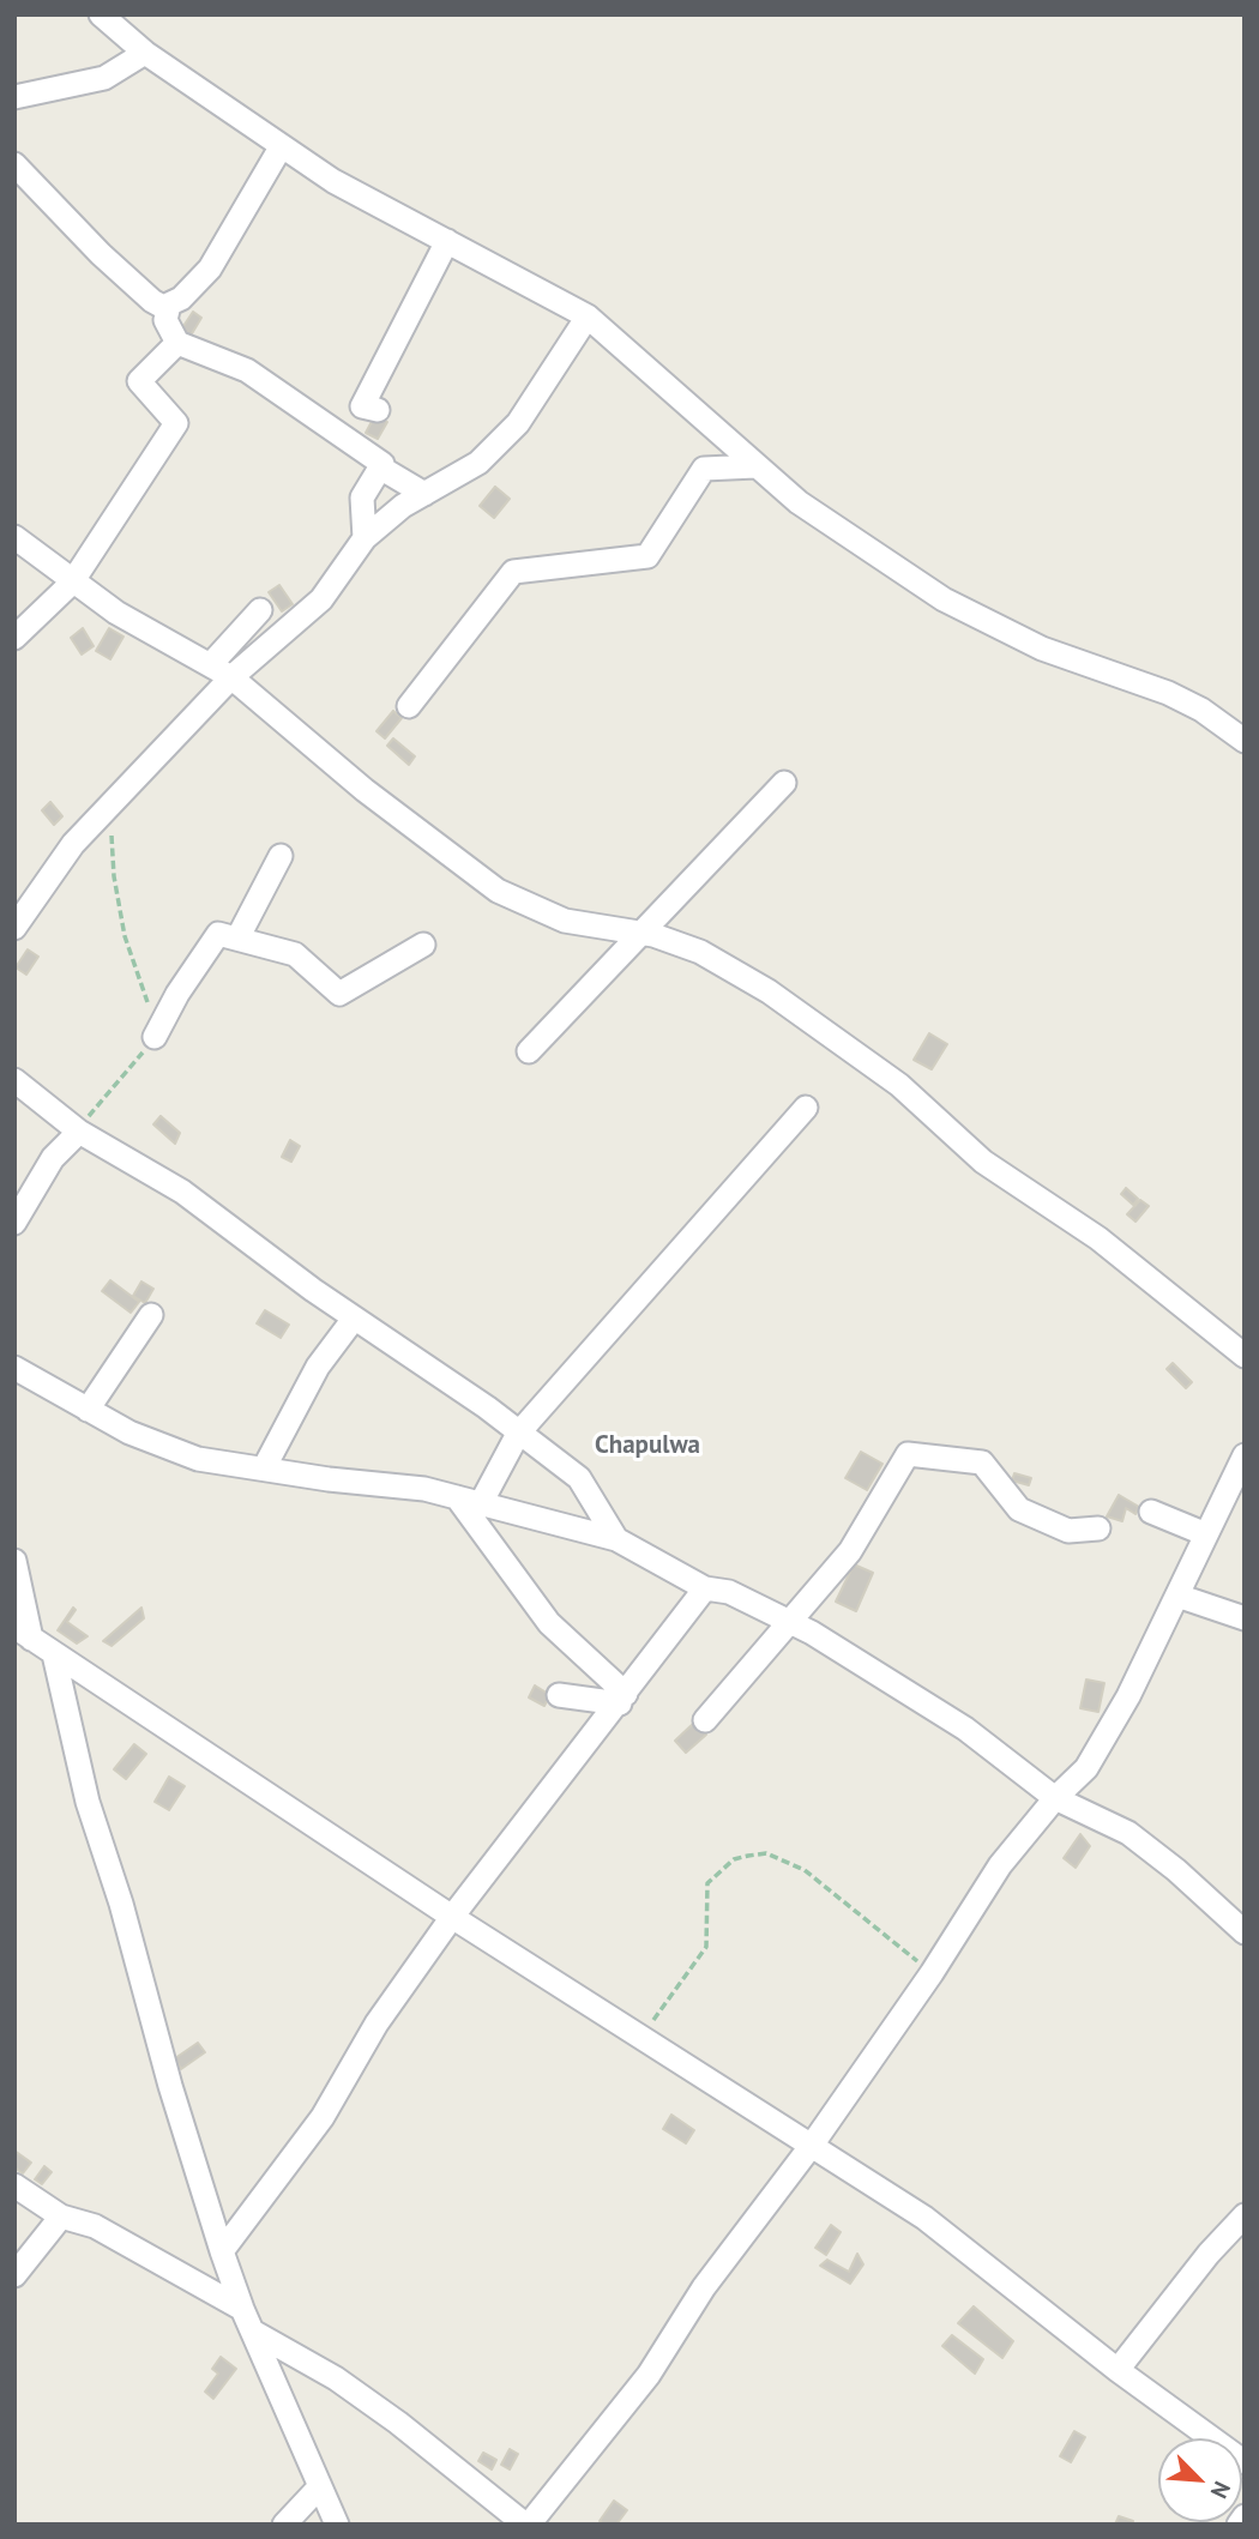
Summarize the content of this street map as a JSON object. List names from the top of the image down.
{
  "districts": ["Chapulwa"],
  "north": "bottom right"
}
